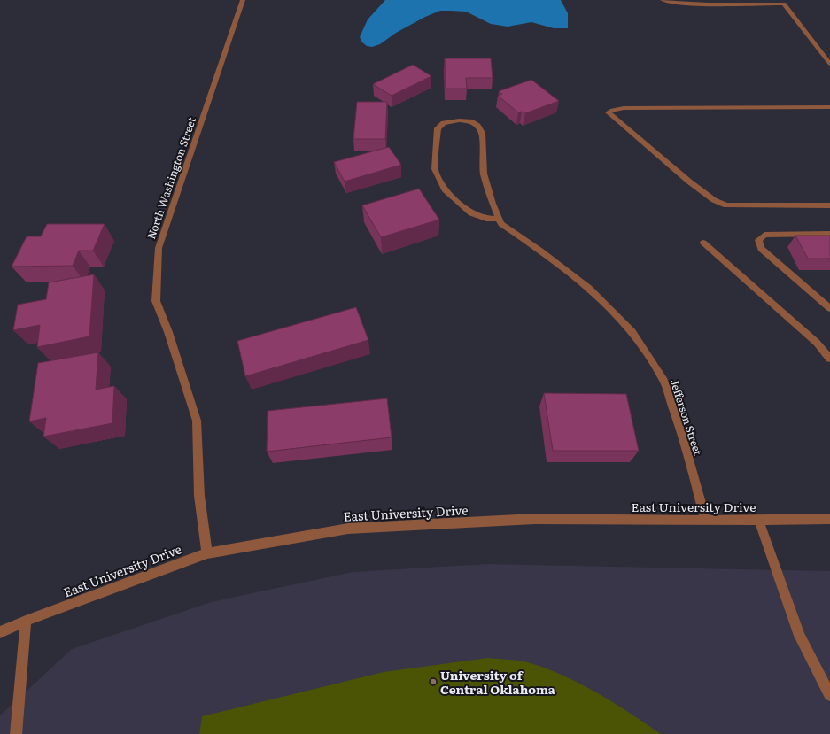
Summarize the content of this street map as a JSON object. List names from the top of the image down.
{
  "streets": {
    "street": ["North Washington Street", "Jefferson Street", "East University Drive"]
  },
  "crossings": [
    ["North Washington Street", "East University Drive"],
    ["Jefferson Street", "East University Drive"]
  ],
  "places": ["University of Central Oklahoma"]
}
